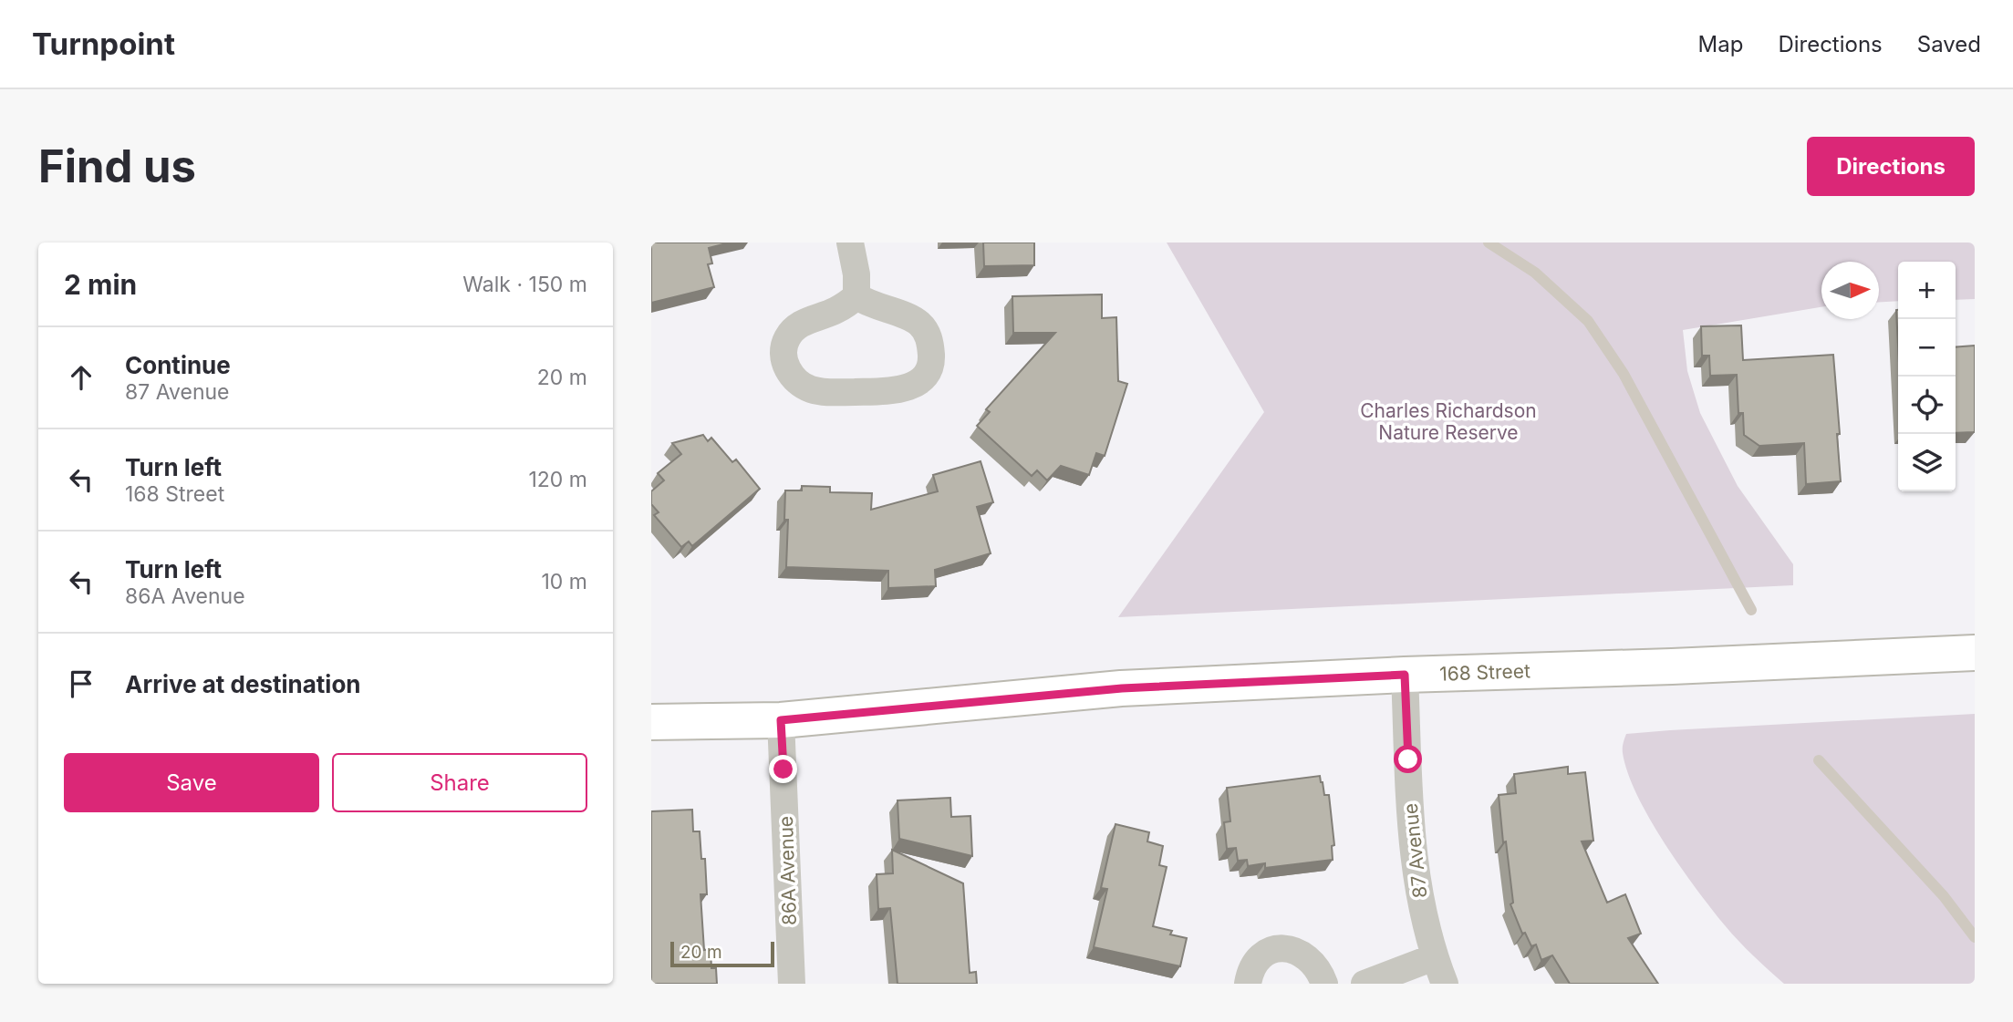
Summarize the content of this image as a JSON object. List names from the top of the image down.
{
  "streets": {
    "main road": ["168 Street"],
    "street": ["87 Avenue", "86A Avenue"]
  },
  "crossings": [
    ["168 Street", "87 Avenue"],
    ["168 Street", "86A Avenue"]
  ],
  "parks": ["Charles Richardson Nature Reserve"],
  "scale_bar": "20 m",
  "north": "right",
  "page": {
    "header": "Turnpoint",
    "nav": ["Map", "Directions", "Saved"],
    "buttons": [
      "Directions",
      ["Save", "Share"]
    ],
    "title": "Find us",
    "heading": ["2 min", "Walk · 150 m"],
    "map_buttons": ["+", "−"],
    "list": [
      ["Continue", "87 Avenue", "20 m"],
      ["Turn left", "168 Street", "120 m"],
      ["Turn left", "86A Avenue", "10 m"],
      "Arrive at destination"
    ],
    "scale": "20 m"
  }
}
